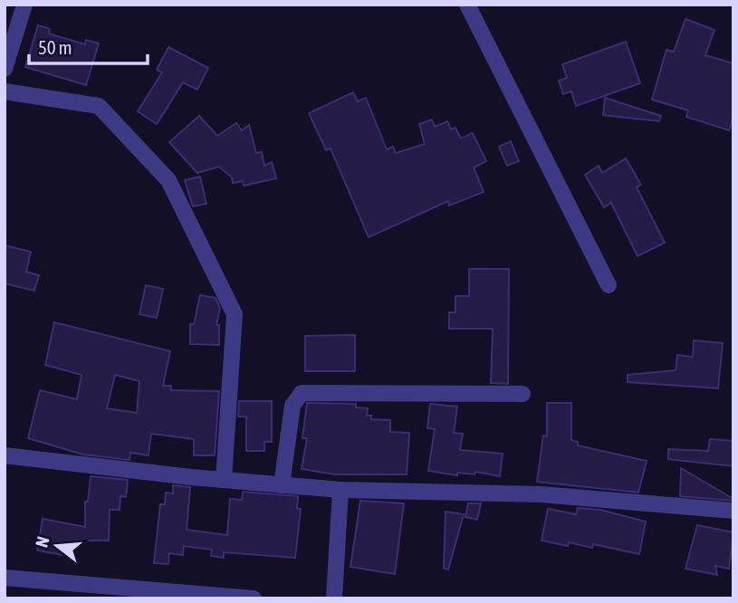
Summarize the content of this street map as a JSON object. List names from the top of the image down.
{
  "scale_bar": "50 m",
  "north": "left"
}
